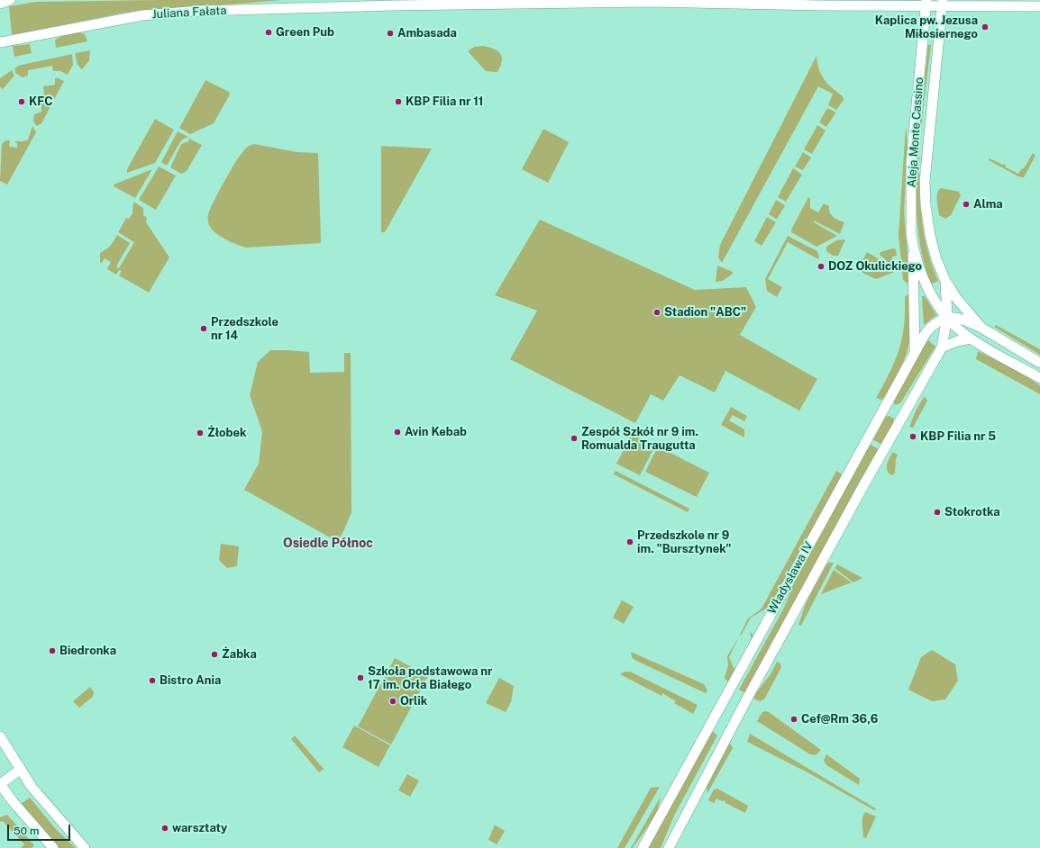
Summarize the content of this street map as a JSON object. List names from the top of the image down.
{
  "streets": {
    "street": ["Juliana Fałata", "Aleja Monte Cassino", "Władysława IV"]
  },
  "crossings": [
    ["Juliana Fałata", "Aleja Monte Cassino"],
    ["Aleja Monte Cassino", "Władysława IV"]
  ],
  "districts": ["Osiedle Północ"],
  "places": [
    "Kaplica pw. Jezusa Miłosiernego",
    "Green Pub",
    "Ambasada",
    "KFC",
    "KBP Filia nr 11",
    "Alma",
    "DOZ Okulickiego",
    "Stadion \"ABC\"",
    "Przedszkole nr 14",
    "Avin Kebab",
    "Żłobek",
    "KBP Filia nr 5",
    "Zespół Szkół nr 9 im. Romualda Traugutta",
    "Stokrotka",
    "Przedszkole nr 9 im. \"Bursztynek\"",
    "Biedronka",
    "Żabka",
    "Szkoła podstawowa nr 17 im. Orła Białego",
    "Bistro Ania",
    "Orlik",
    "Cef@Rm 36,6",
    "warsztaty"
  ],
  "scale_bar": "50 m"
}
